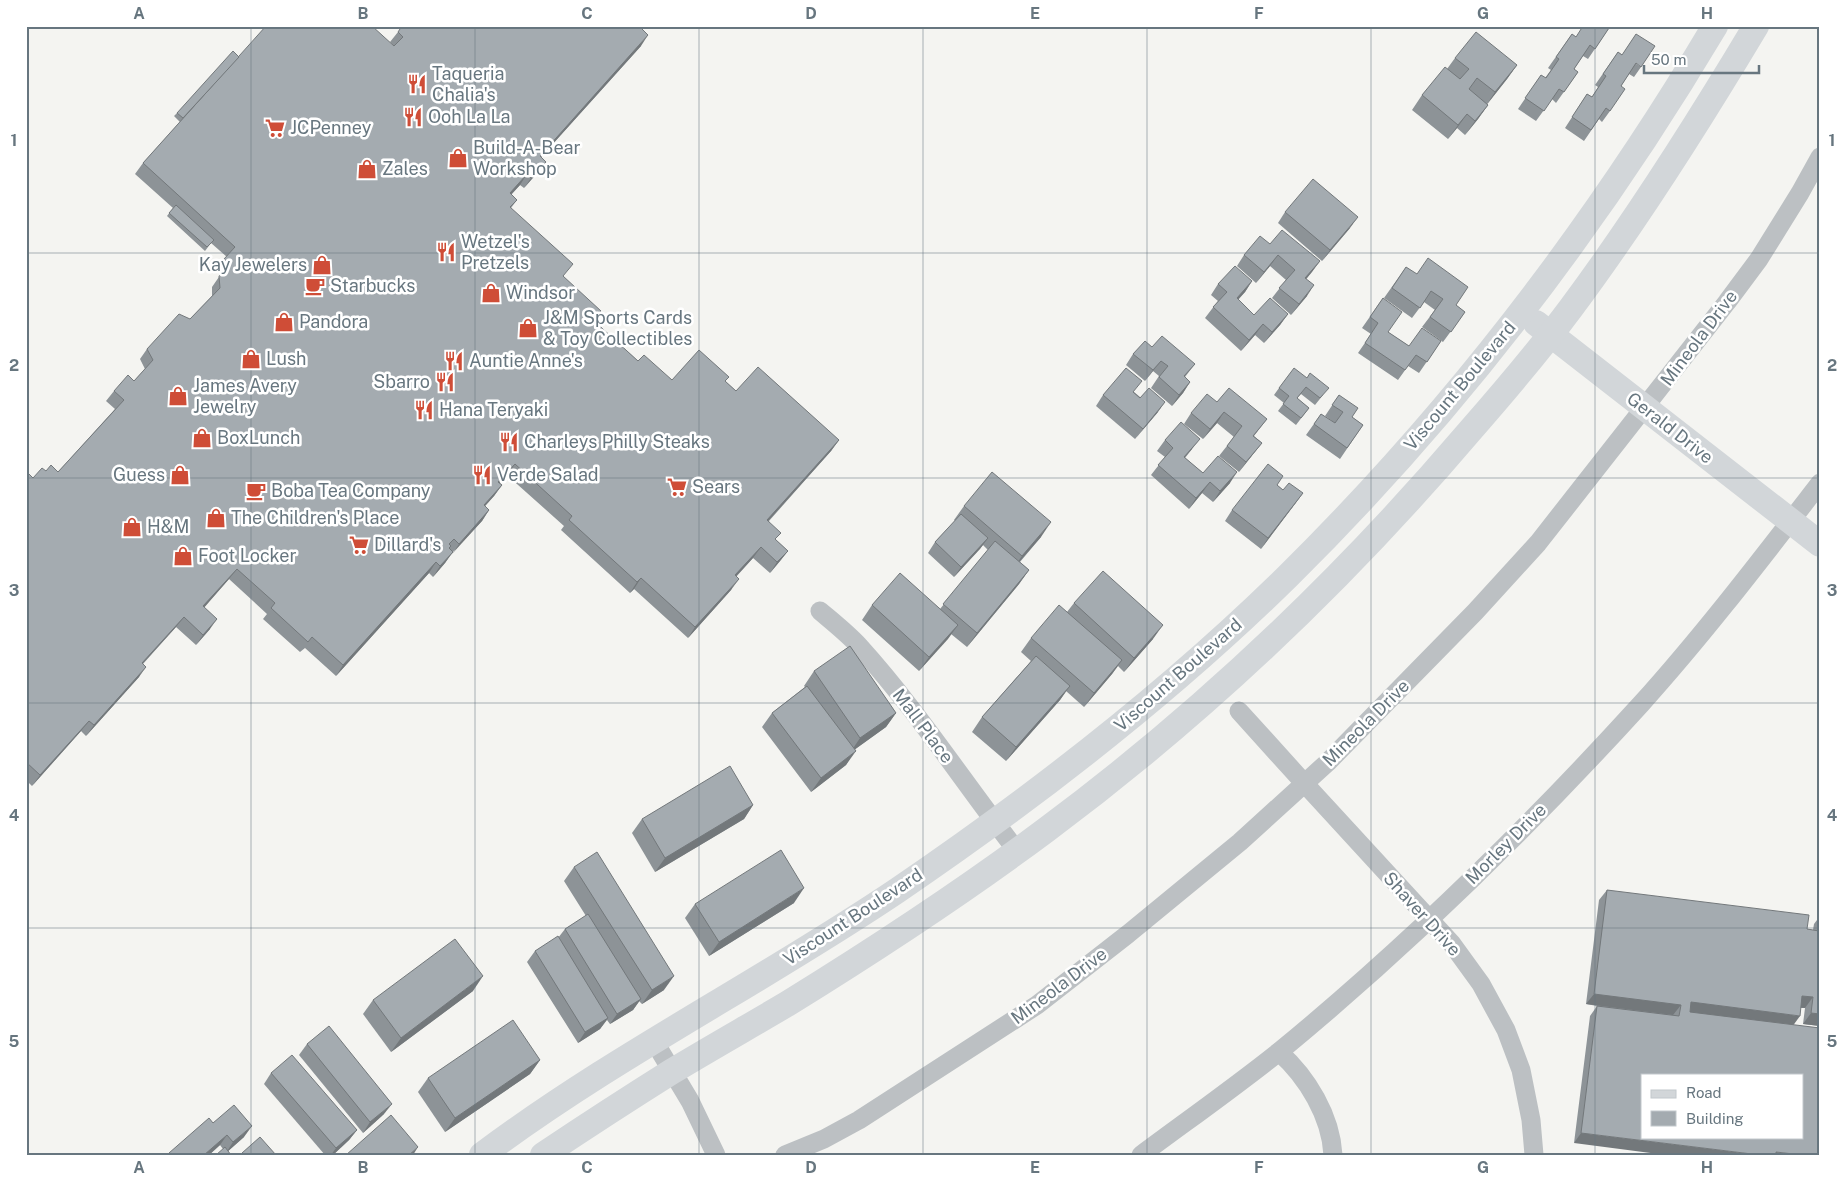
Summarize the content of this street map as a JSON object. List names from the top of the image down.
{
  "streets": {
    "main road": ["Viscount Boulevard", "Gerald Drive"],
    "street": [
      "Mineola Drive",
      "Mall Place",
      "Morley Drive",
      "Shaver Drive"
    ]
  },
  "crossings": [
    ["Mineola Drive", "Gerald Drive"],
    ["Mineola Drive", "Shaver Drive"],
    ["Viscount Boulevard", "Gerald Drive"],
    ["Viscount Boulevard", "Mall Place"],
    ["Gerald Drive", "Morley Drive"],
    ["Morley Drive", "Shaver Drive"]
  ],
  "places": {
    "restaurant": [
      "Taqueria Chalia's",
      "Ooh La La",
      "Wetzel's Pretzels",
      "Auntie Anne's",
      "Sbarro",
      "Hana Teryaki",
      "Charleys Philly Steaks",
      "Verde Salad"
    ],
    "supermarket": ["JCPenney", "Sears", "Dillard's"],
    "shop": [
      "Build-A-Bear Workshop",
      "Zales",
      "Kay Jewelers",
      "Windsor",
      "Pandora",
      "J&M Sports Cards & Toy Collectibles",
      "Lush",
      "James Avery Jewelry",
      "BoxLunch",
      "Guess",
      "The Children's Place",
      "H&M",
      "Foot Locker"
    ],
    "cafe": ["Starbucks", "Boba Tea Company"]
  },
  "legend": ["Road", "Building"],
  "scale_bar": "50 m",
  "grid": {
    "columns": [
      "A",
      "B",
      "C",
      "D",
      "E",
      "F",
      "G",
      "H"
    ],
    "rows": [
      "1",
      "2",
      "3",
      "4",
      "5"
    ]
  }
}
